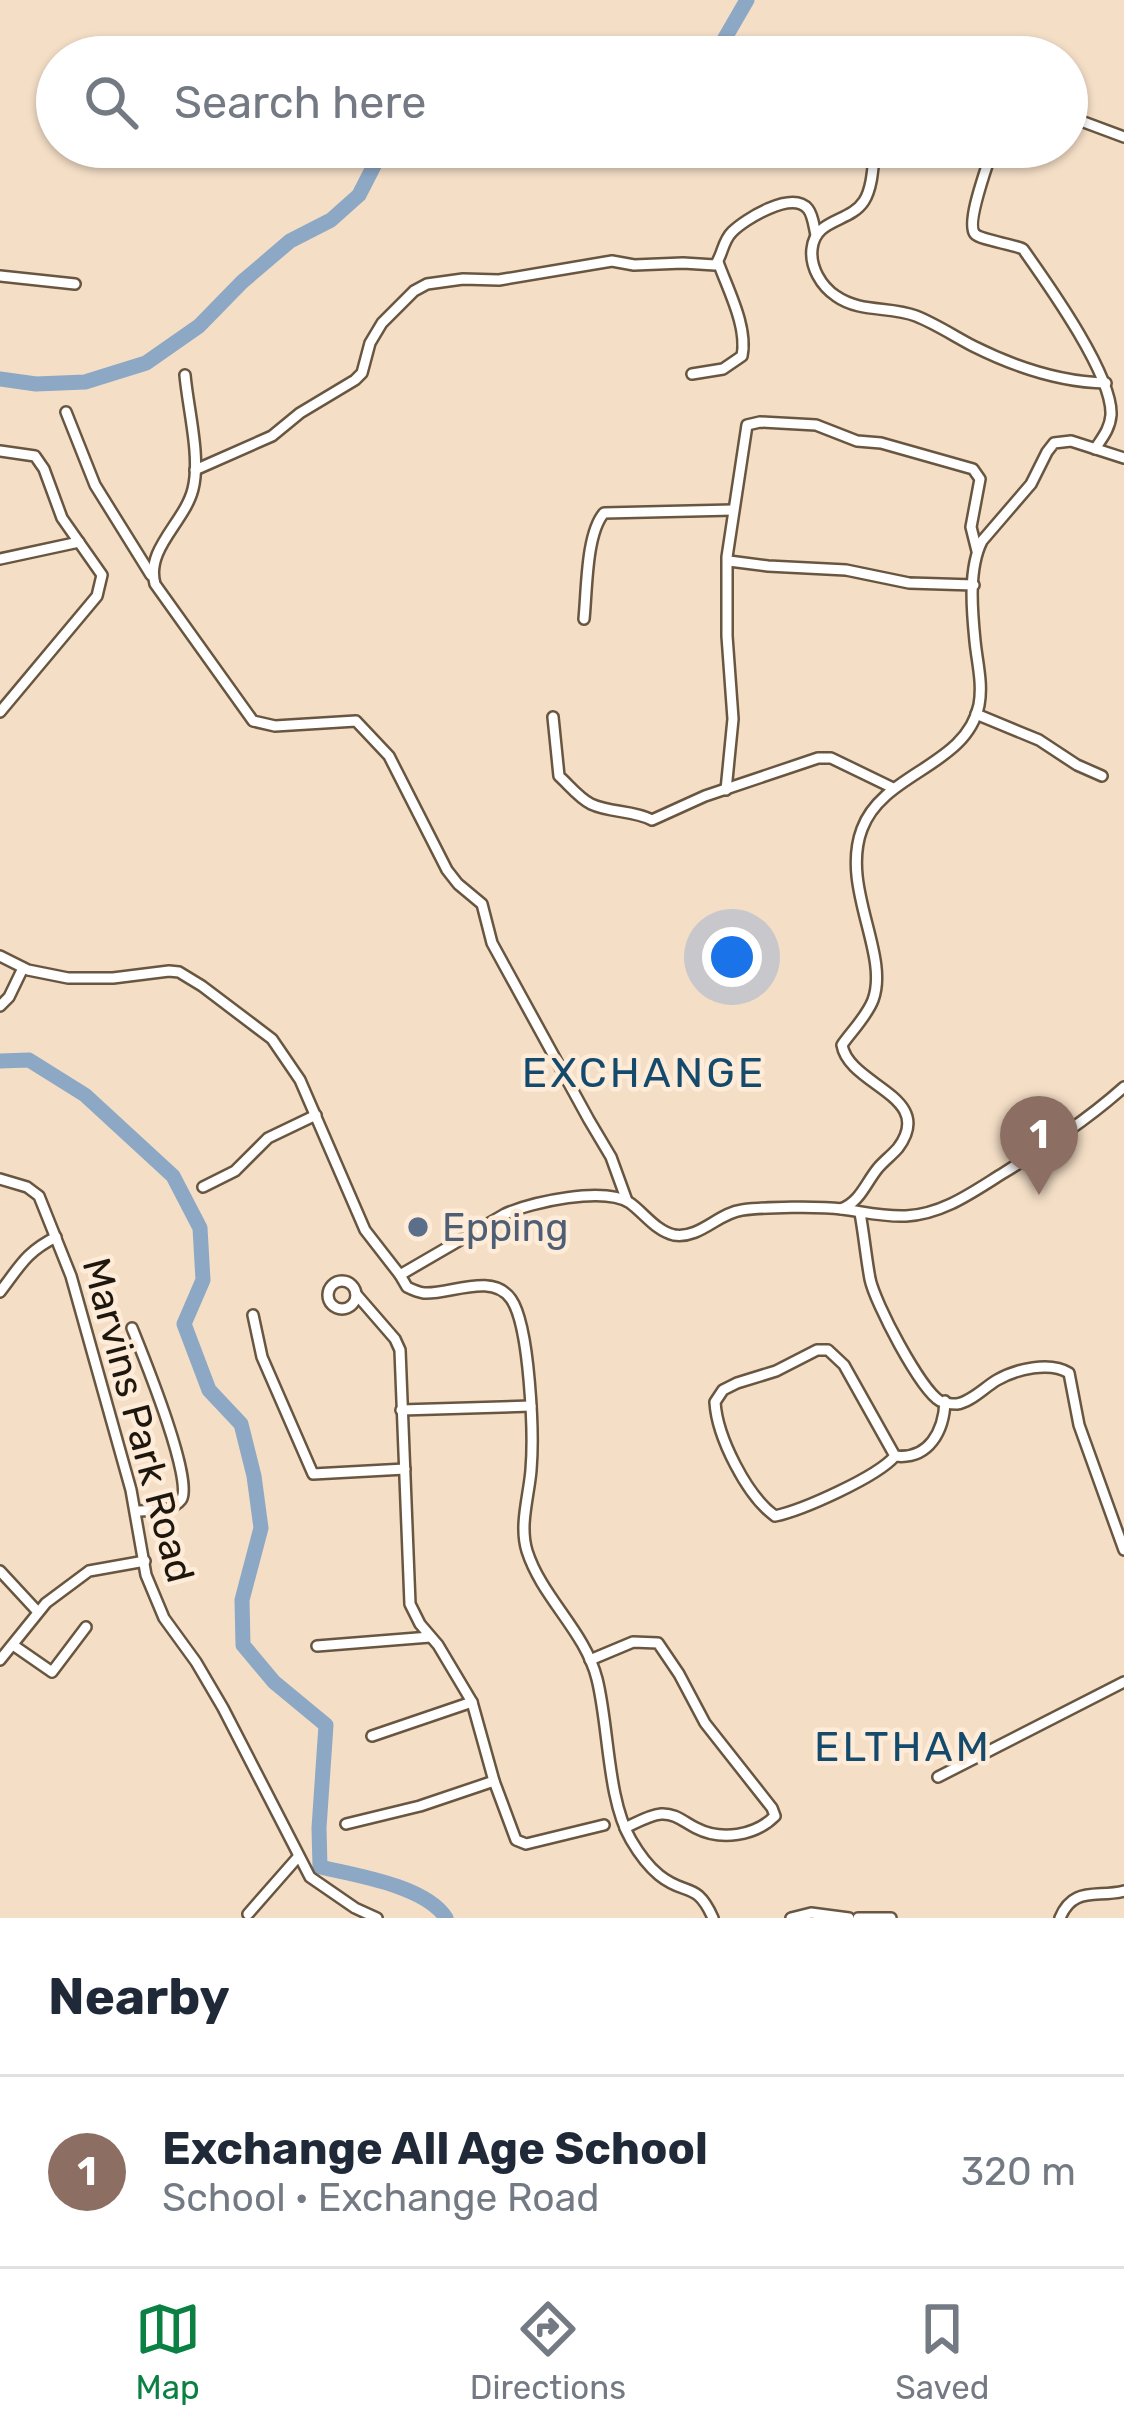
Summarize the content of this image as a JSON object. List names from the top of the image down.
{
  "streets": {
    "street": ["Marvins Park Road"]
  },
  "districts": ["EXCHANGE", "ELTHAM"],
  "places": ["Epping"],
  "page": {
    "search": "Search here",
    "pins": "1",
    "heading": "Nearby",
    "list": [
      {
        "mark": "1",
        "name": "Exchange All Age School",
        "note": "School · Exchange Road",
        "value": "320 m"
      }
    ],
    "nav": ["Map", "Directions", "Saved"]
  }
}
